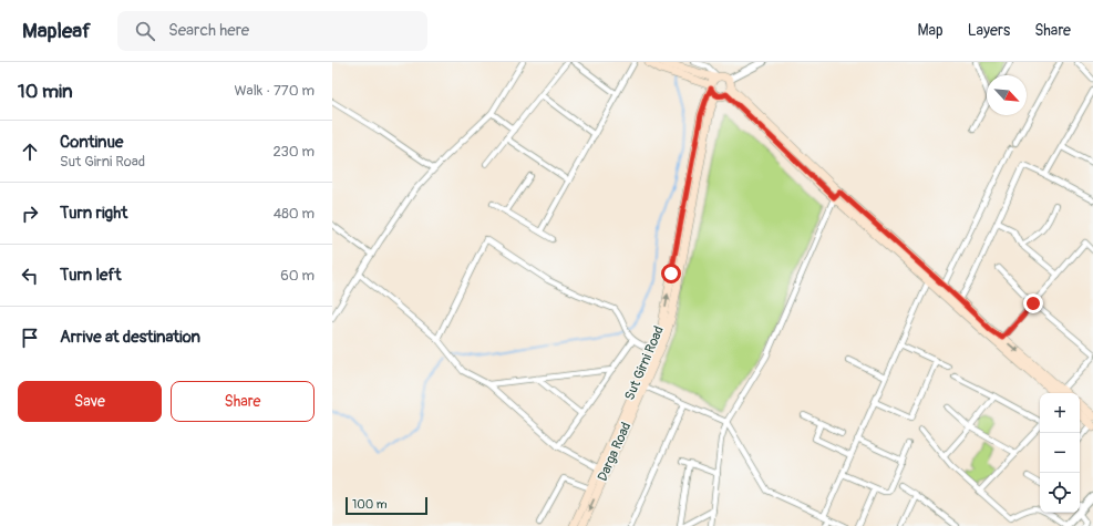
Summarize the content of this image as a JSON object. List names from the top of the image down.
{
  "streets": {
    "main road": ["Sut Girni Road", "Darga Road"]
  },
  "crossings": [
    ["Sut Girni Road", "Darga Road"]
  ],
  "scale_bar": "100 m",
  "north": "bottom right",
  "page": {
    "header": "Mapleaf",
    "search": "Search here",
    "nav": ["Map", "Layers", "Share"],
    "heading": ["10 min", "Walk · 770 m"],
    "list": [
      ["Continue", "Sut Girni Road", "230 m"],
      ["Turn right", "480 m"],
      ["Turn left", "60 m"],
      "Arrive at destination"
    ],
    "buttons": ["Save", "Share"],
    "map_buttons": ["+", "−"],
    "scale": "100 m"
  }
}
